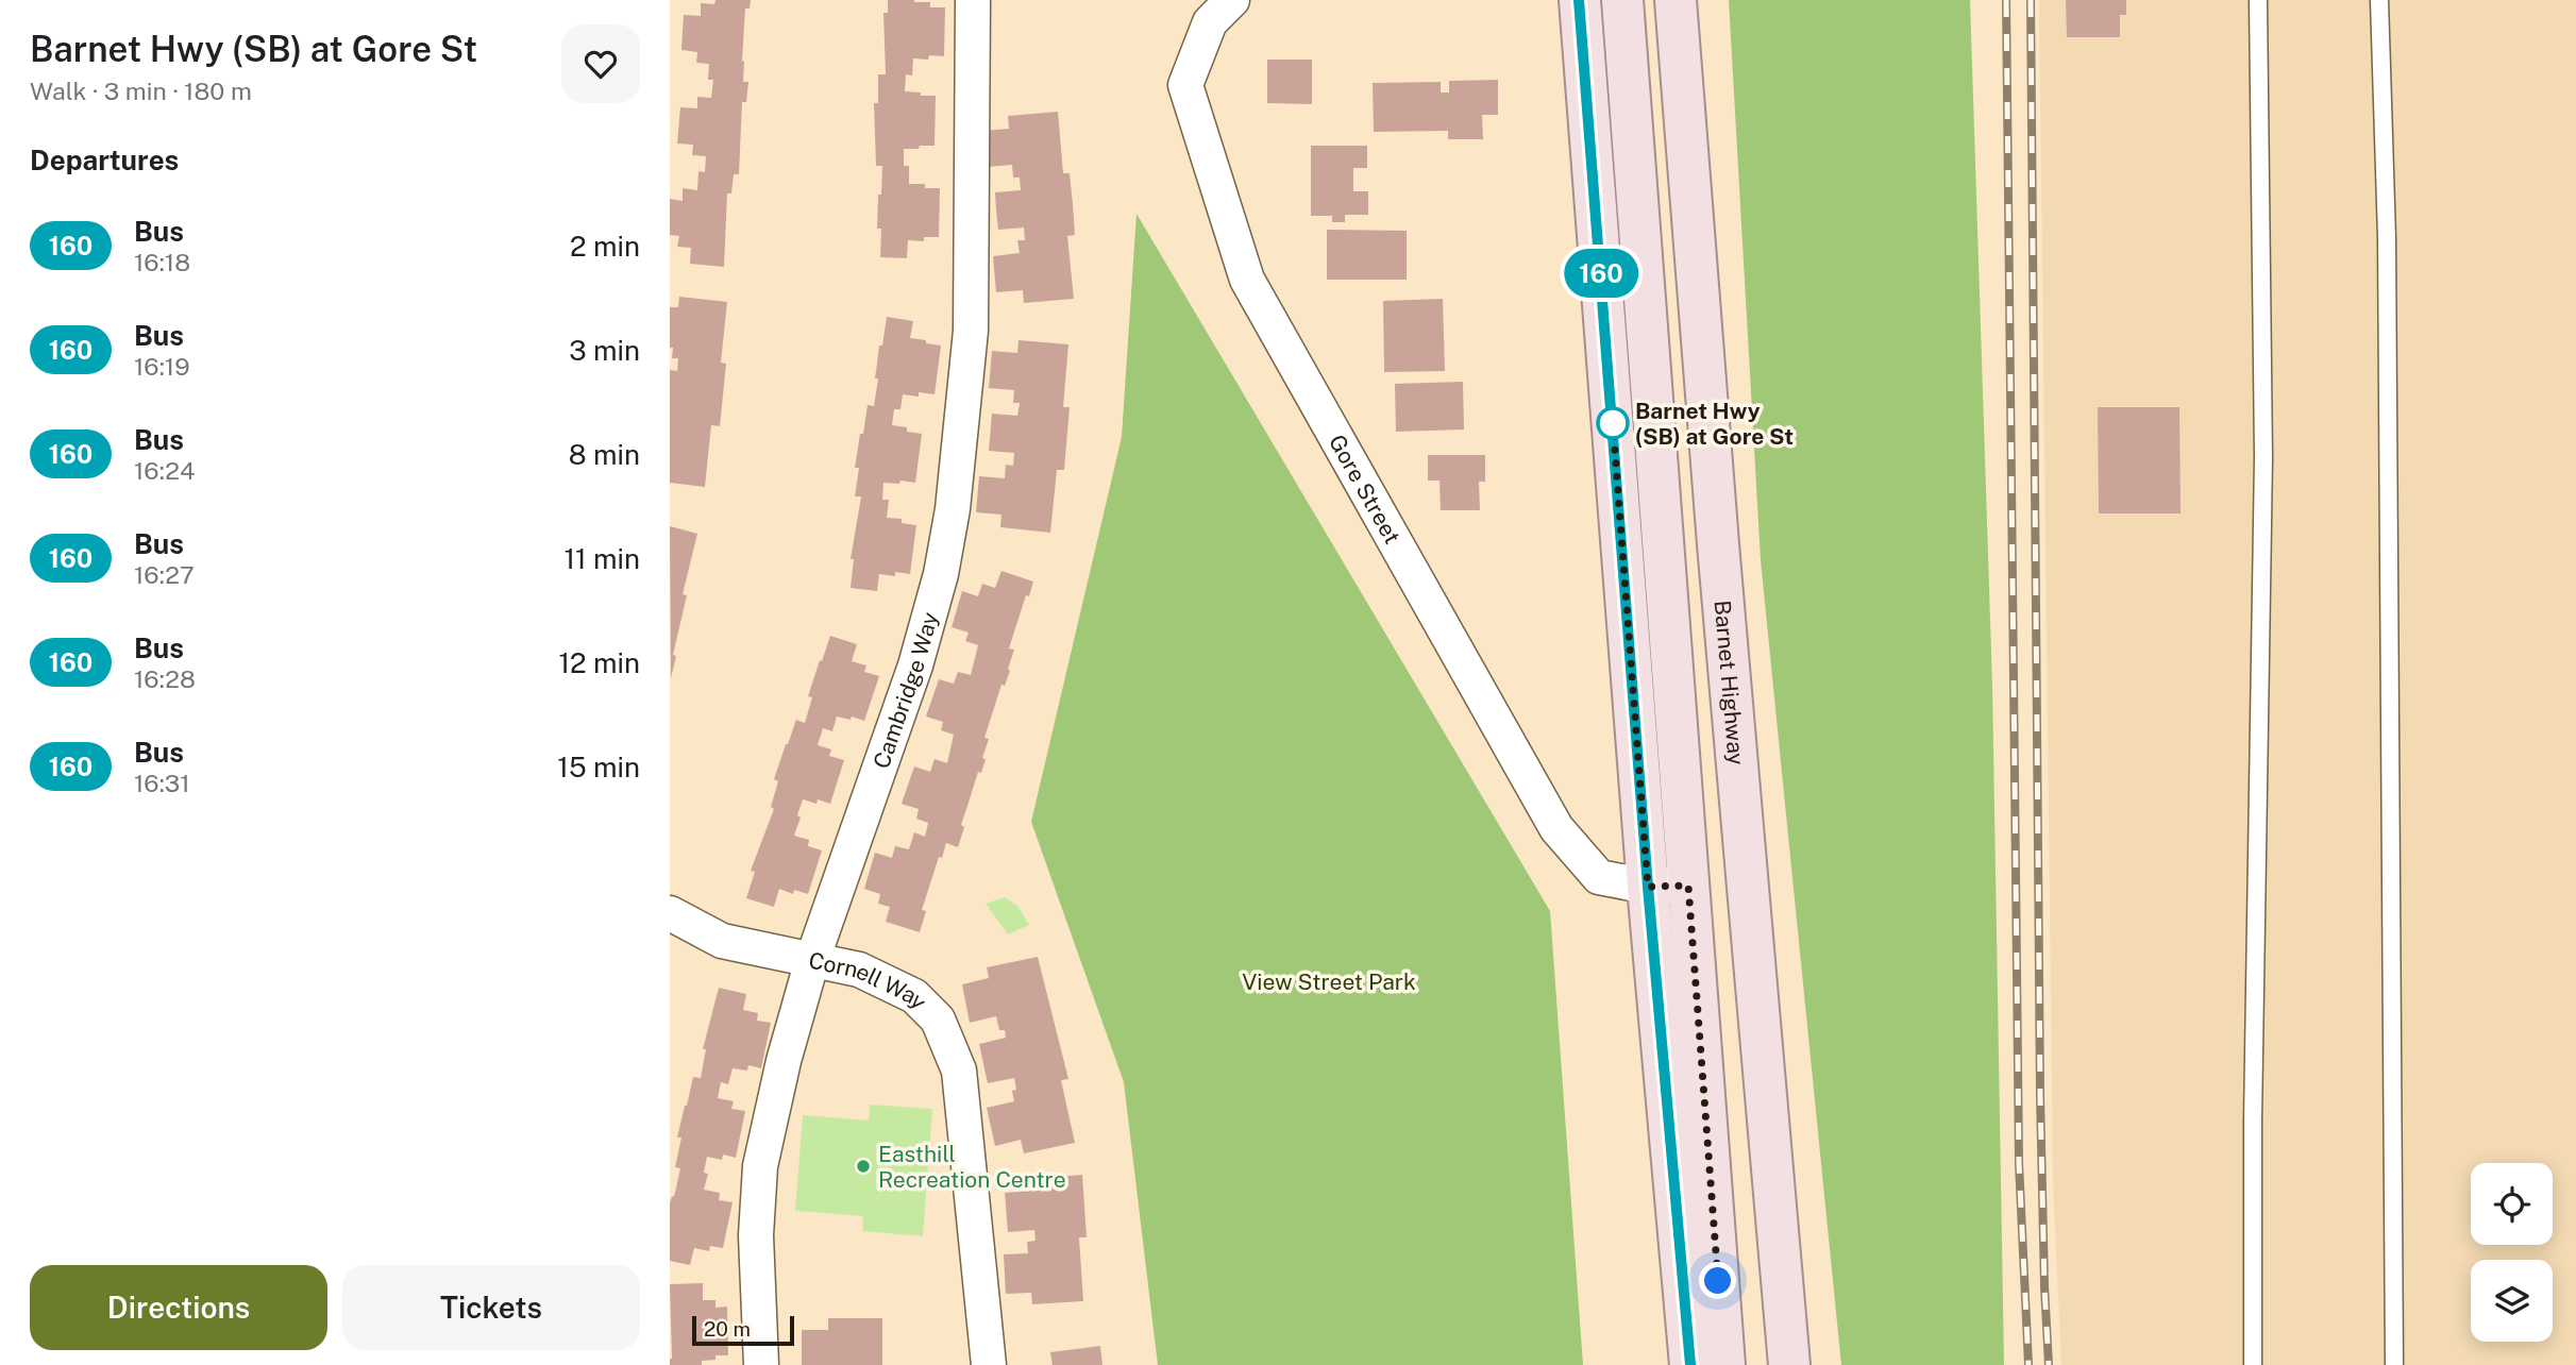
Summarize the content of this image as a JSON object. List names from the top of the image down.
{
  "streets": {
    "main road": ["Barnet Highway"],
    "street": ["Gore Street", "Cambridge Way", "Cornell Way"]
  },
  "crossings": [
    ["Cambridge Way", "Cornell Way"]
  ],
  "parks": ["View Street Park"],
  "places": ["Barnet Hwy (SB) at Gore St", "Easthill Recreation Centre"],
  "lines": ["bus line 160"],
  "scale_bar": "20 m",
  "page": {
    "heading": [
      ["Barnet Hwy (SB) at Gore St", "Walk · 3 min · 180 m"],
      "Departures"
    ],
    "on_map": "160",
    "list": [
      {
        "mark": "160",
        "name": "Bus",
        "note": "16:18",
        "value": "2 min"
      },
      {
        "mark": "160",
        "name": "Bus",
        "note": "16:19",
        "value": "3 min"
      },
      {
        "mark": "160",
        "name": "Bus",
        "note": "16:24",
        "value": "8 min"
      },
      {
        "mark": "160",
        "name": "Bus",
        "note": "16:27",
        "value": "11 min"
      },
      {
        "mark": "160",
        "name": "Bus",
        "note": "16:28",
        "value": "12 min"
      },
      {
        "mark": "160",
        "name": "Bus",
        "note": "16:31",
        "value": "15 min"
      }
    ],
    "buttons": ["Directions", "Tickets"],
    "scale": "20 m"
  }
}
